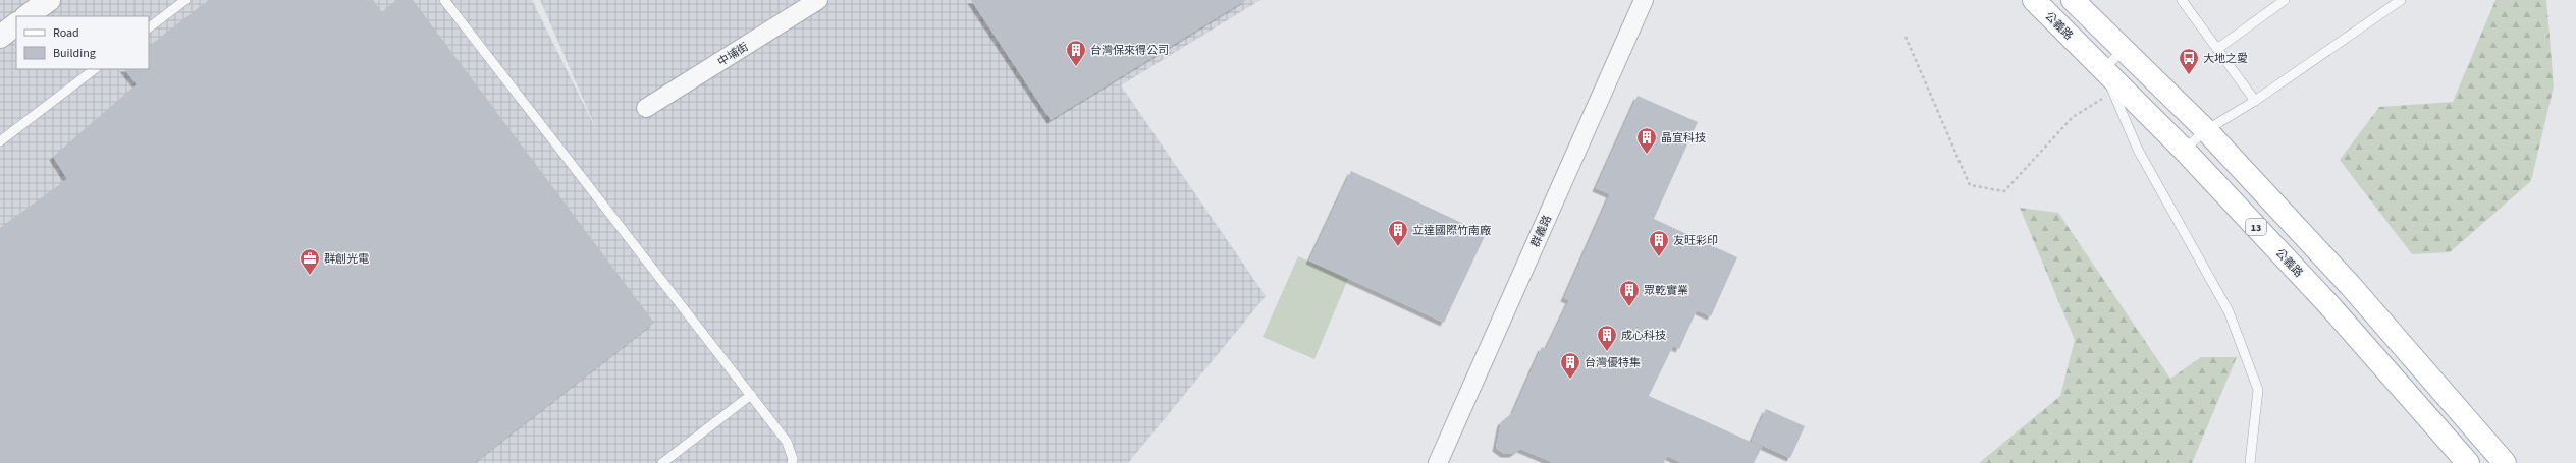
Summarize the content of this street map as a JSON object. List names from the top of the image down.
{
  "streets": {
    "main road": ["公義路", "13"],
    "street": ["中埔街", "群義路"]
  },
  "places": {
    "building": [
      "台灣保來得公司",
      "晶宜科技",
      "立達國際竹南廠",
      "友旺彩印",
      "眾乾實業",
      "成心科技",
      "台灣優特集"
    ],
    "bus stop": ["大地之愛"],
    "office": ["群創光電"]
  },
  "legend": ["Road", "Building"]
}
